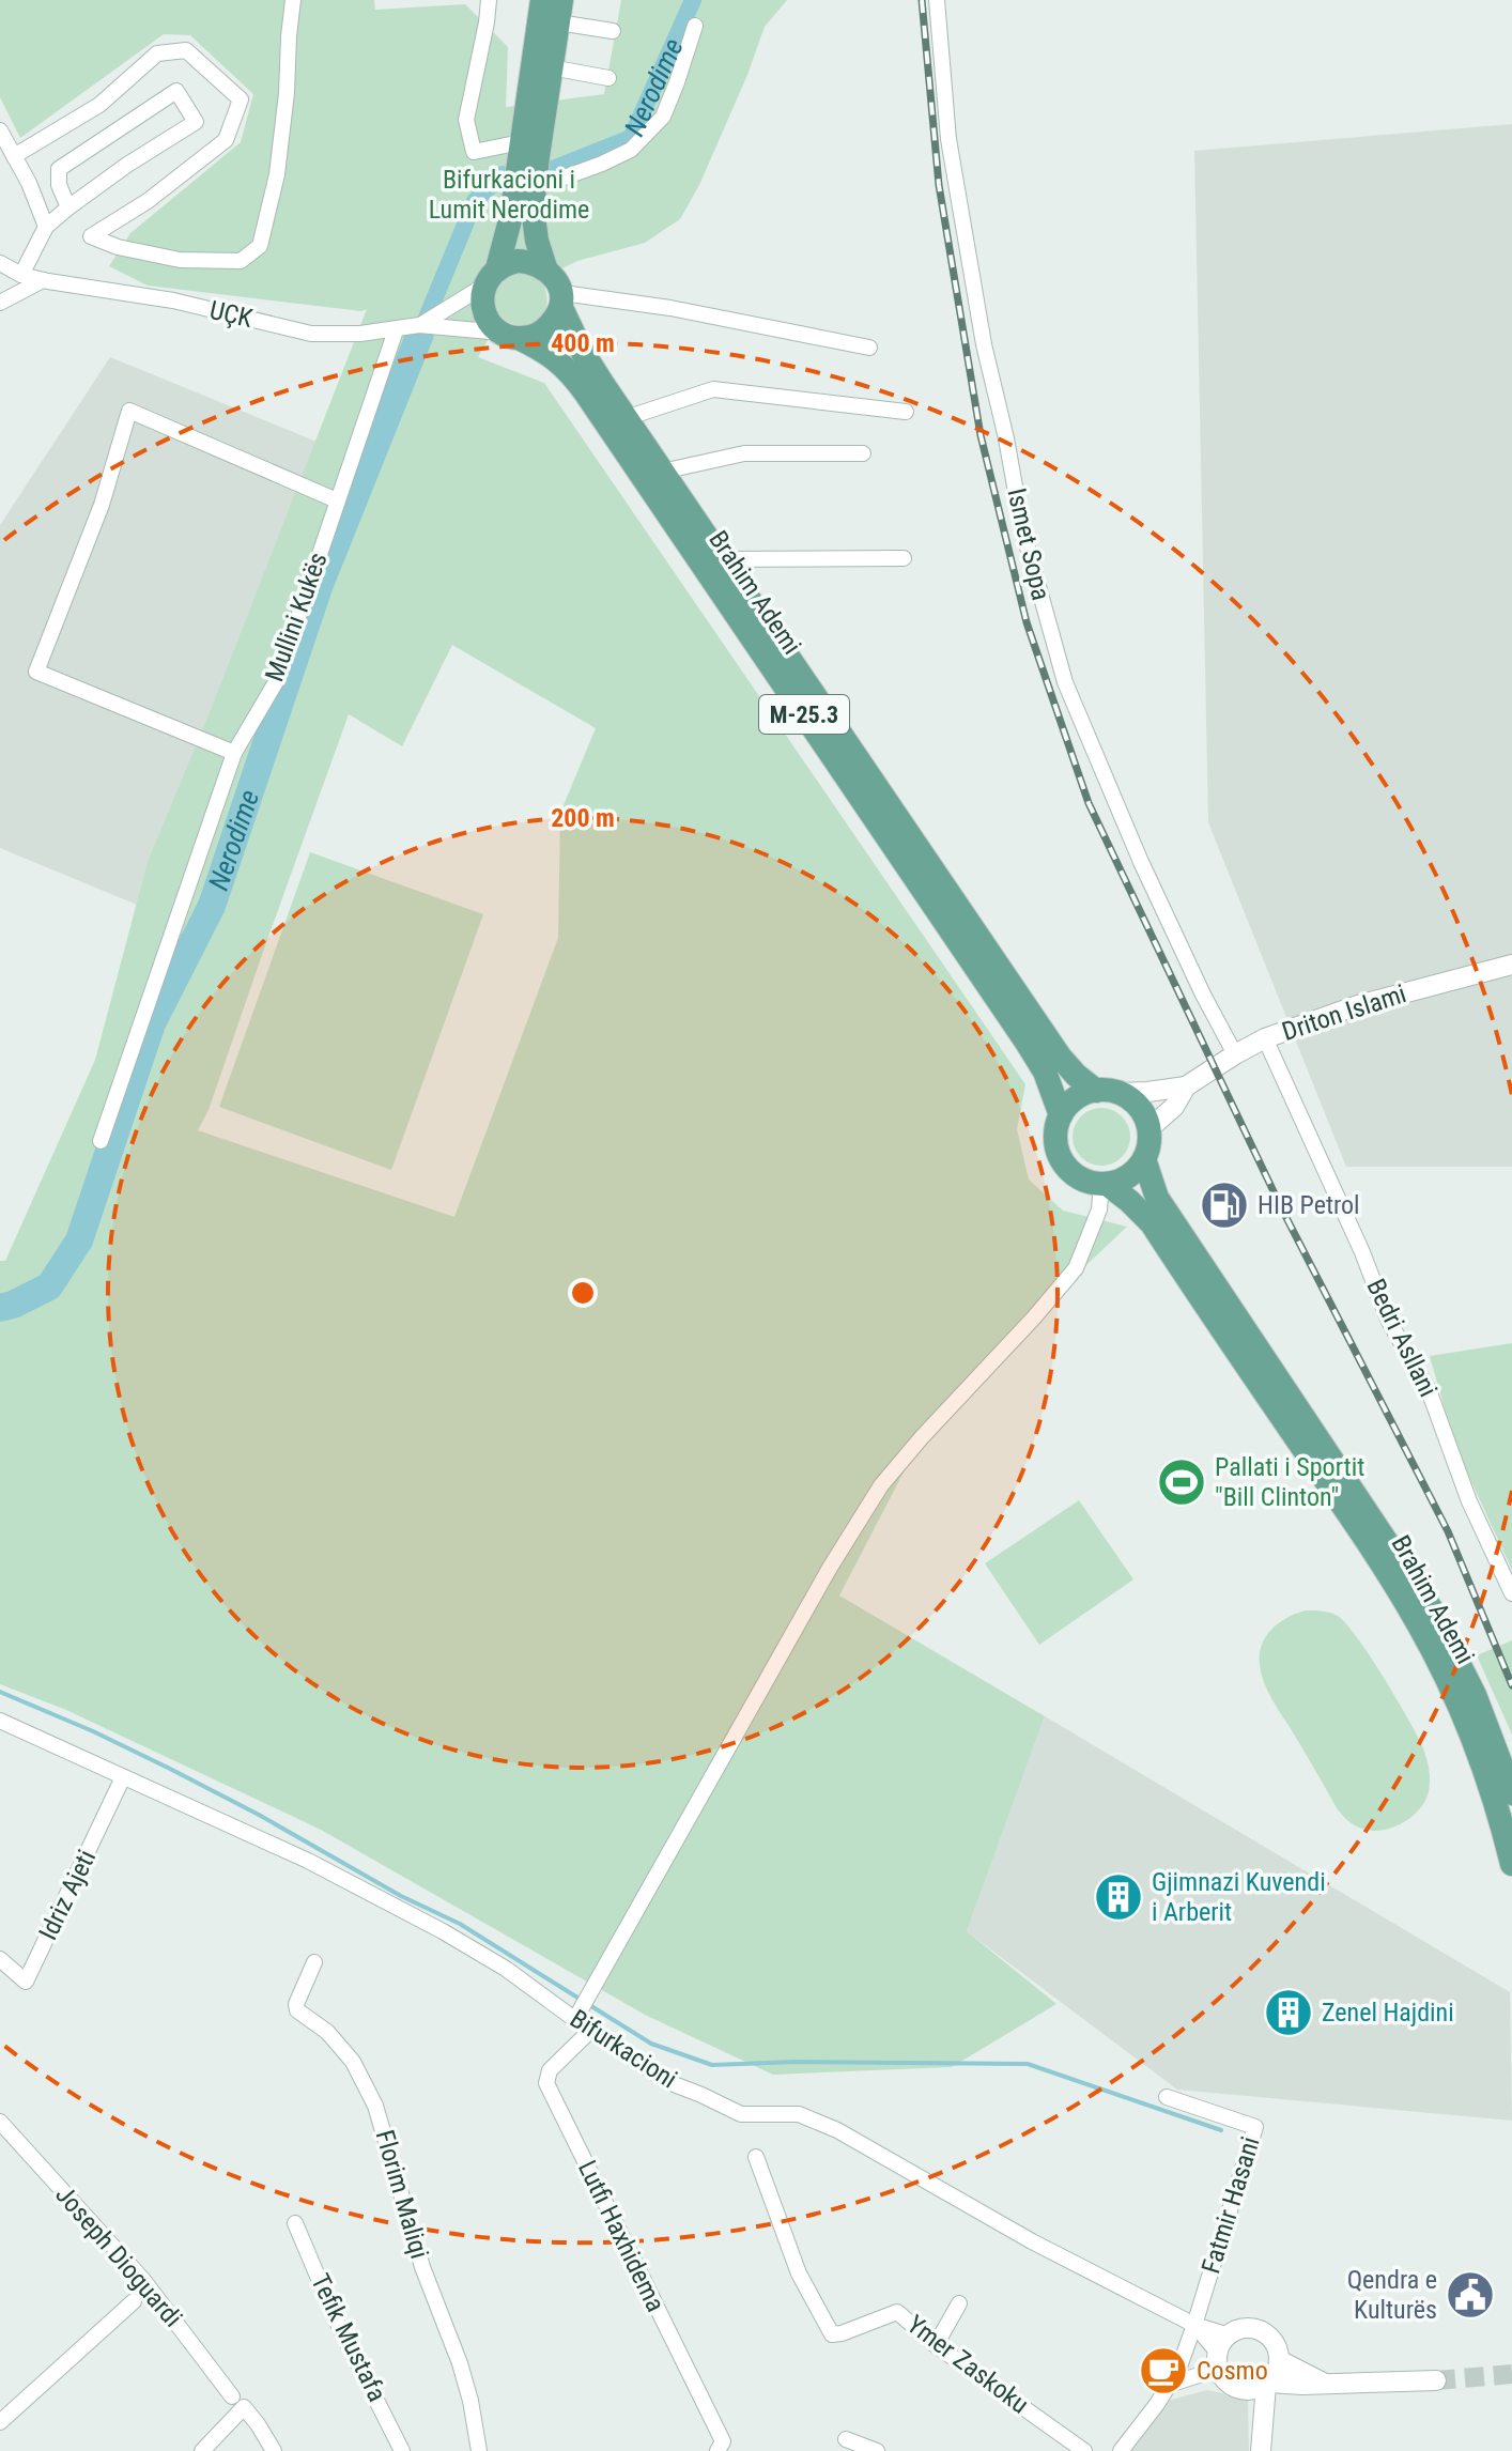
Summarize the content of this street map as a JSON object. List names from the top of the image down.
{
  "streets": {
    "main road": ["Brahim Ademi", "M-25.3"],
    "street": [
      "UÇK",
      "Ismet Sopa",
      "Mullini Kukës",
      "Driton Islami",
      "Bedri Asllani",
      "Idriz Ajeti",
      "Bifurkacioni",
      "Florim Maliqi",
      "Fatmir Hasani",
      "Lutfi Haxhidema",
      "Joseph Dioguardi",
      "Tefik Mustafa",
      "Ymer Zaskoku"
    ]
  },
  "crossings": [
    ["UÇK", "Brahim Ademi"],
    ["UÇK", "Mullini Kukës"],
    ["Ismet Sopa", "Driton Islami"],
    ["Brahim Ademi", "Driton Islami"],
    ["Driton Islami", "Bedri Asllani"],
    ["Idriz Ajeti", "Bifurkacioni"],
    ["Bifurkacioni", "Fatmir Hasani"],
    ["Bifurkacioni", "Lutfi Haxhidema"]
  ],
  "water": ["Nerodime"],
  "parks": ["Bifurkacioni i Lumit Nerodime"],
  "places": {
    "fuel station": ["HIB Petrol"],
    "sports": ["Pallati i Sportit \"Bill Clinton\""],
    "building": ["Gjimnazi Kuvendi i Arberit", "Zenel Hajdini"],
    "public building": ["Qendra e Kulturës"],
    "cafe": ["Cosmo"]
  },
  "rings": ["400 m", "200 m"]
}
